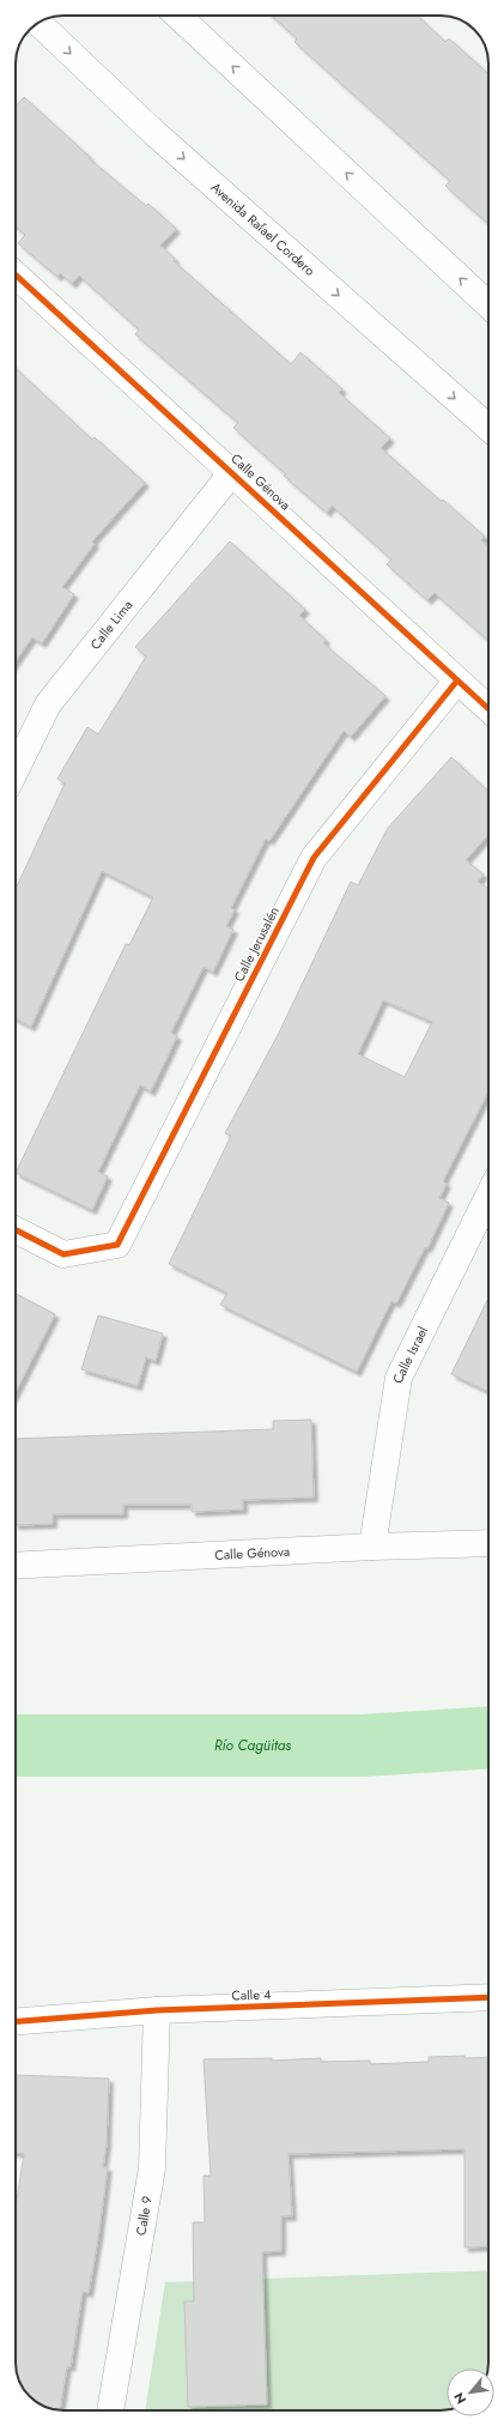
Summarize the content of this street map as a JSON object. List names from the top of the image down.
{
  "streets": {
    "street": [
      "Avenida Rafael Cordero",
      "Calle Génova",
      "Calle Lima",
      "Calle Jerusalén",
      "Calle Israel",
      "Calle 4",
      "Calle 9"
    ]
  },
  "crossings": [
    ["Calle Génova", "Calle Lima"],
    ["Calle Génova", "Calle Jerusalén"],
    ["Calle Génova", "Calle Israel"],
    ["Calle 4", "Calle 9"]
  ],
  "water": ["Río Cagüitas"],
  "north": "bottom left"
}
